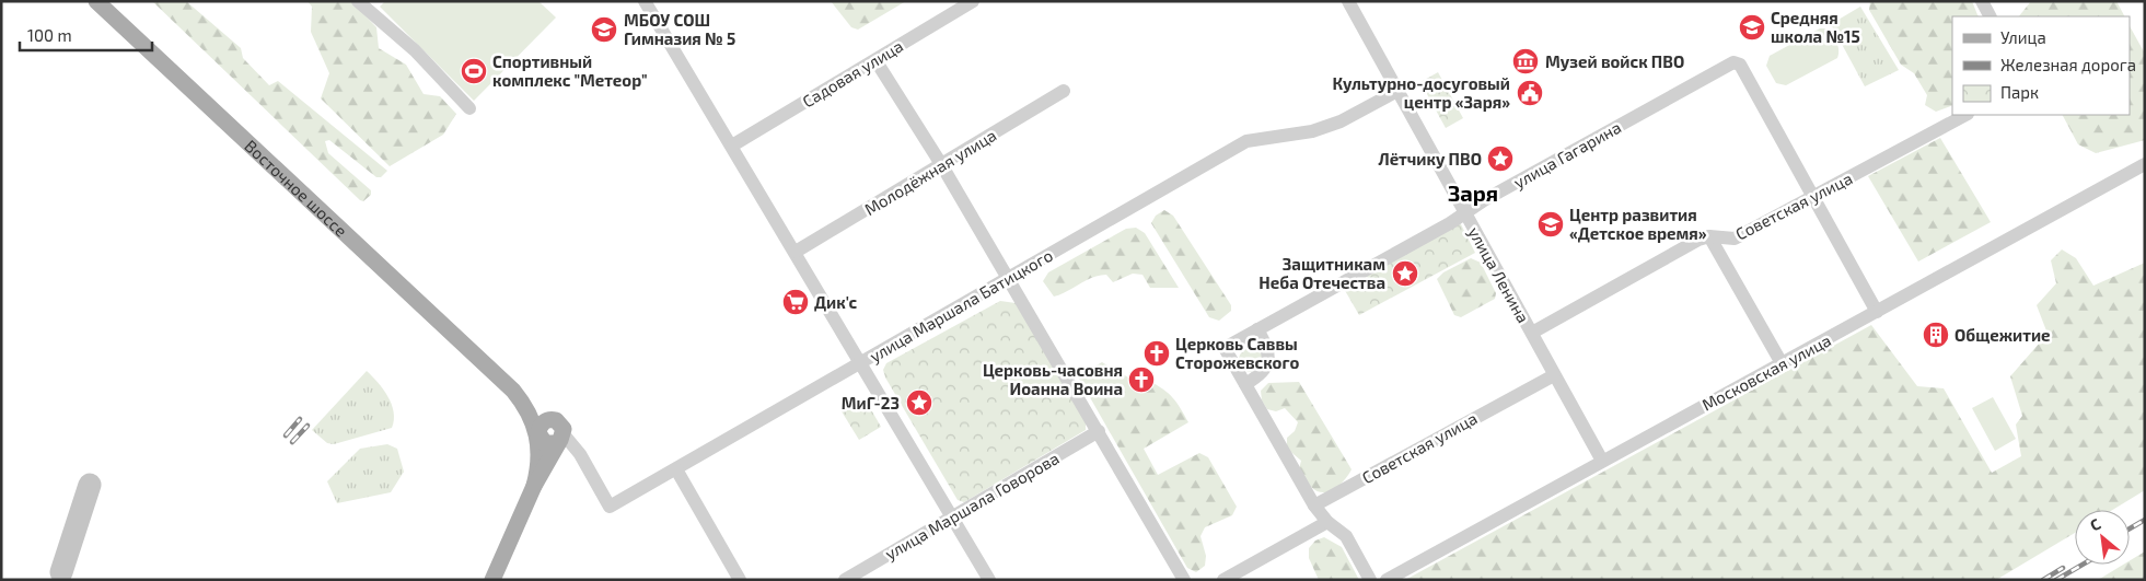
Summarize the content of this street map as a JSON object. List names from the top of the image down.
{
  "streets": {
    "main road": ["Восточное шоссе"],
    "street": [
      "Садовая улица",
      "улица Гагарина",
      "Молодёжная улица",
      "Советская улица",
      "улица Ленина",
      "улица Маршала Батицкого",
      "Московская улица",
      "улица Маршала Говорова"
    ]
  },
  "crossings": [
    ["улица Гагарина", "Советская улица"],
    ["улица Гагарина", "улица Ленина"],
    ["Восточное шоссе", "улица Маршала Батицкого"],
    ["Советская улица", "улица Ленина"],
    ["улица Ленина", "улица Маршала Батицкого"],
    ["улица Ленина", "Московская улица"]
  ],
  "districts": ["Заря"],
  "places": {
    "school or university": ["Средняя школа №15", "МБОУ СОШ Гимназия № 5", "Центр развития «Детское время»"],
    "museum": ["Музей войск ПВО"],
    "sports": ["Спортивный комплекс \"Метеор\""],
    "public building": ["Культурно-досуговый центр «Заря»"],
    "place": ["Лётчику ПВО", "Защитникам Неба Отечества", "МиГ-23"],
    "supermarket": ["Дик'с"],
    "building": ["Общежитие"],
    "church": ["Церковь Саввы Сторожевского", "Церковь-часовня Иоанна Воина"]
  },
  "legend": ["Улица", "Железная дорога", "Парк"],
  "scale_bar": "100 m",
  "north": "top left"
}
